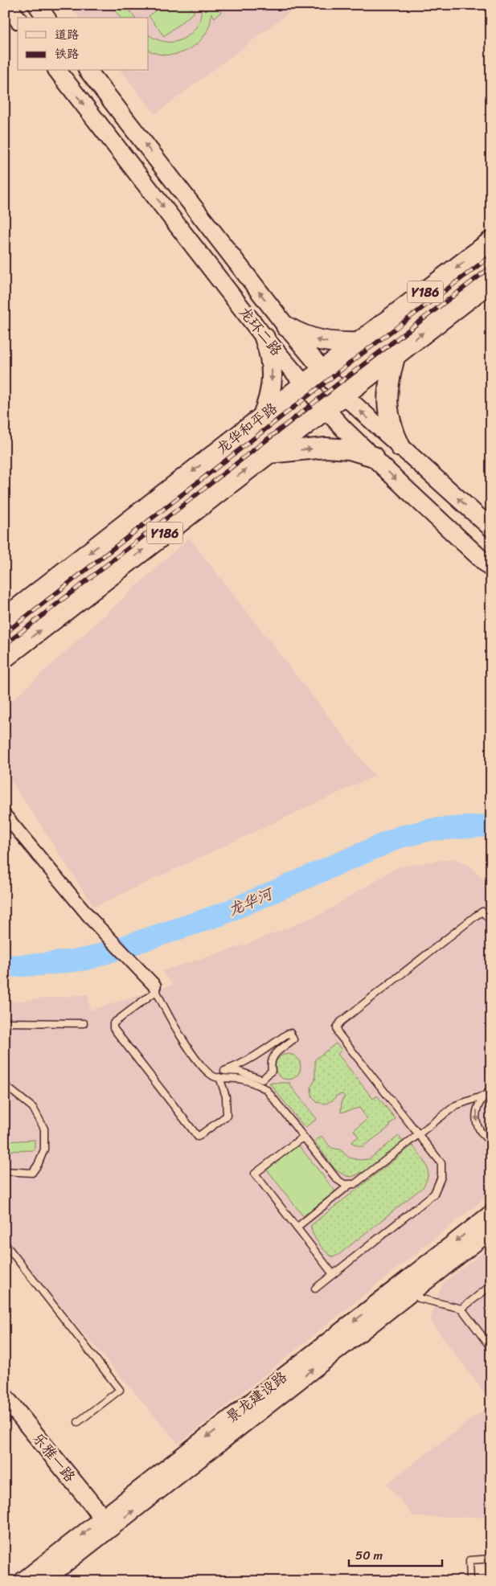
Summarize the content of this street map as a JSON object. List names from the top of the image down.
{
  "streets": {
    "main road": [
      "Y186",
      "龙环二路",
      "龙华和平路",
      "景龙建设路",
      "乐雅一路"
    ]
  },
  "crossings": [
    ["Y186", "龙环二路"],
    ["龙环二路", "龙华和平路"],
    ["景龙建设路", "乐雅一路"]
  ],
  "water": ["龙华河"],
  "legend": ["道路", "铁路"],
  "scale_bar": "50 m"
}
